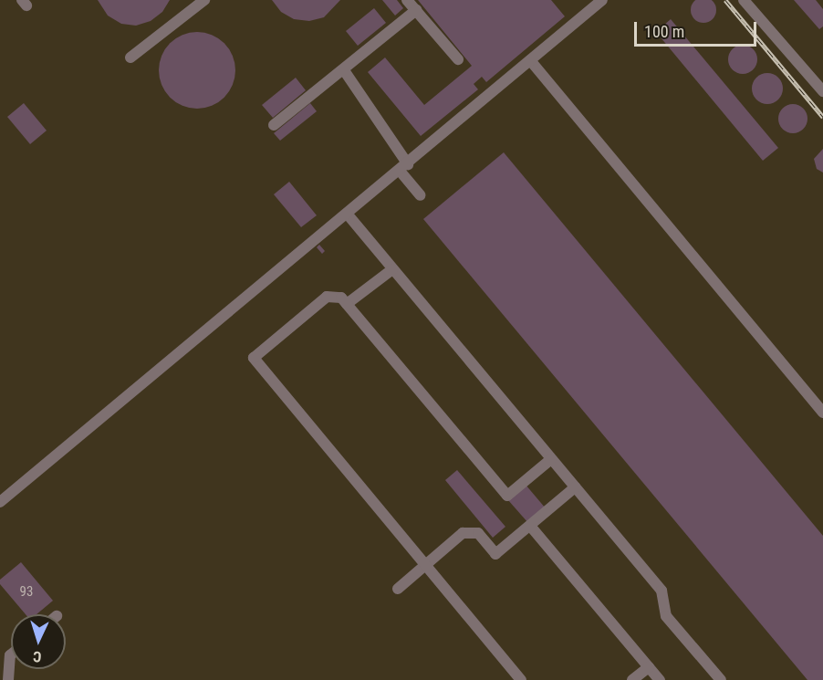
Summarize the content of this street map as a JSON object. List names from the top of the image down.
{
  "house_numbers": ["93"],
  "scale_bar": "100 m",
  "north": "bottom"
}
